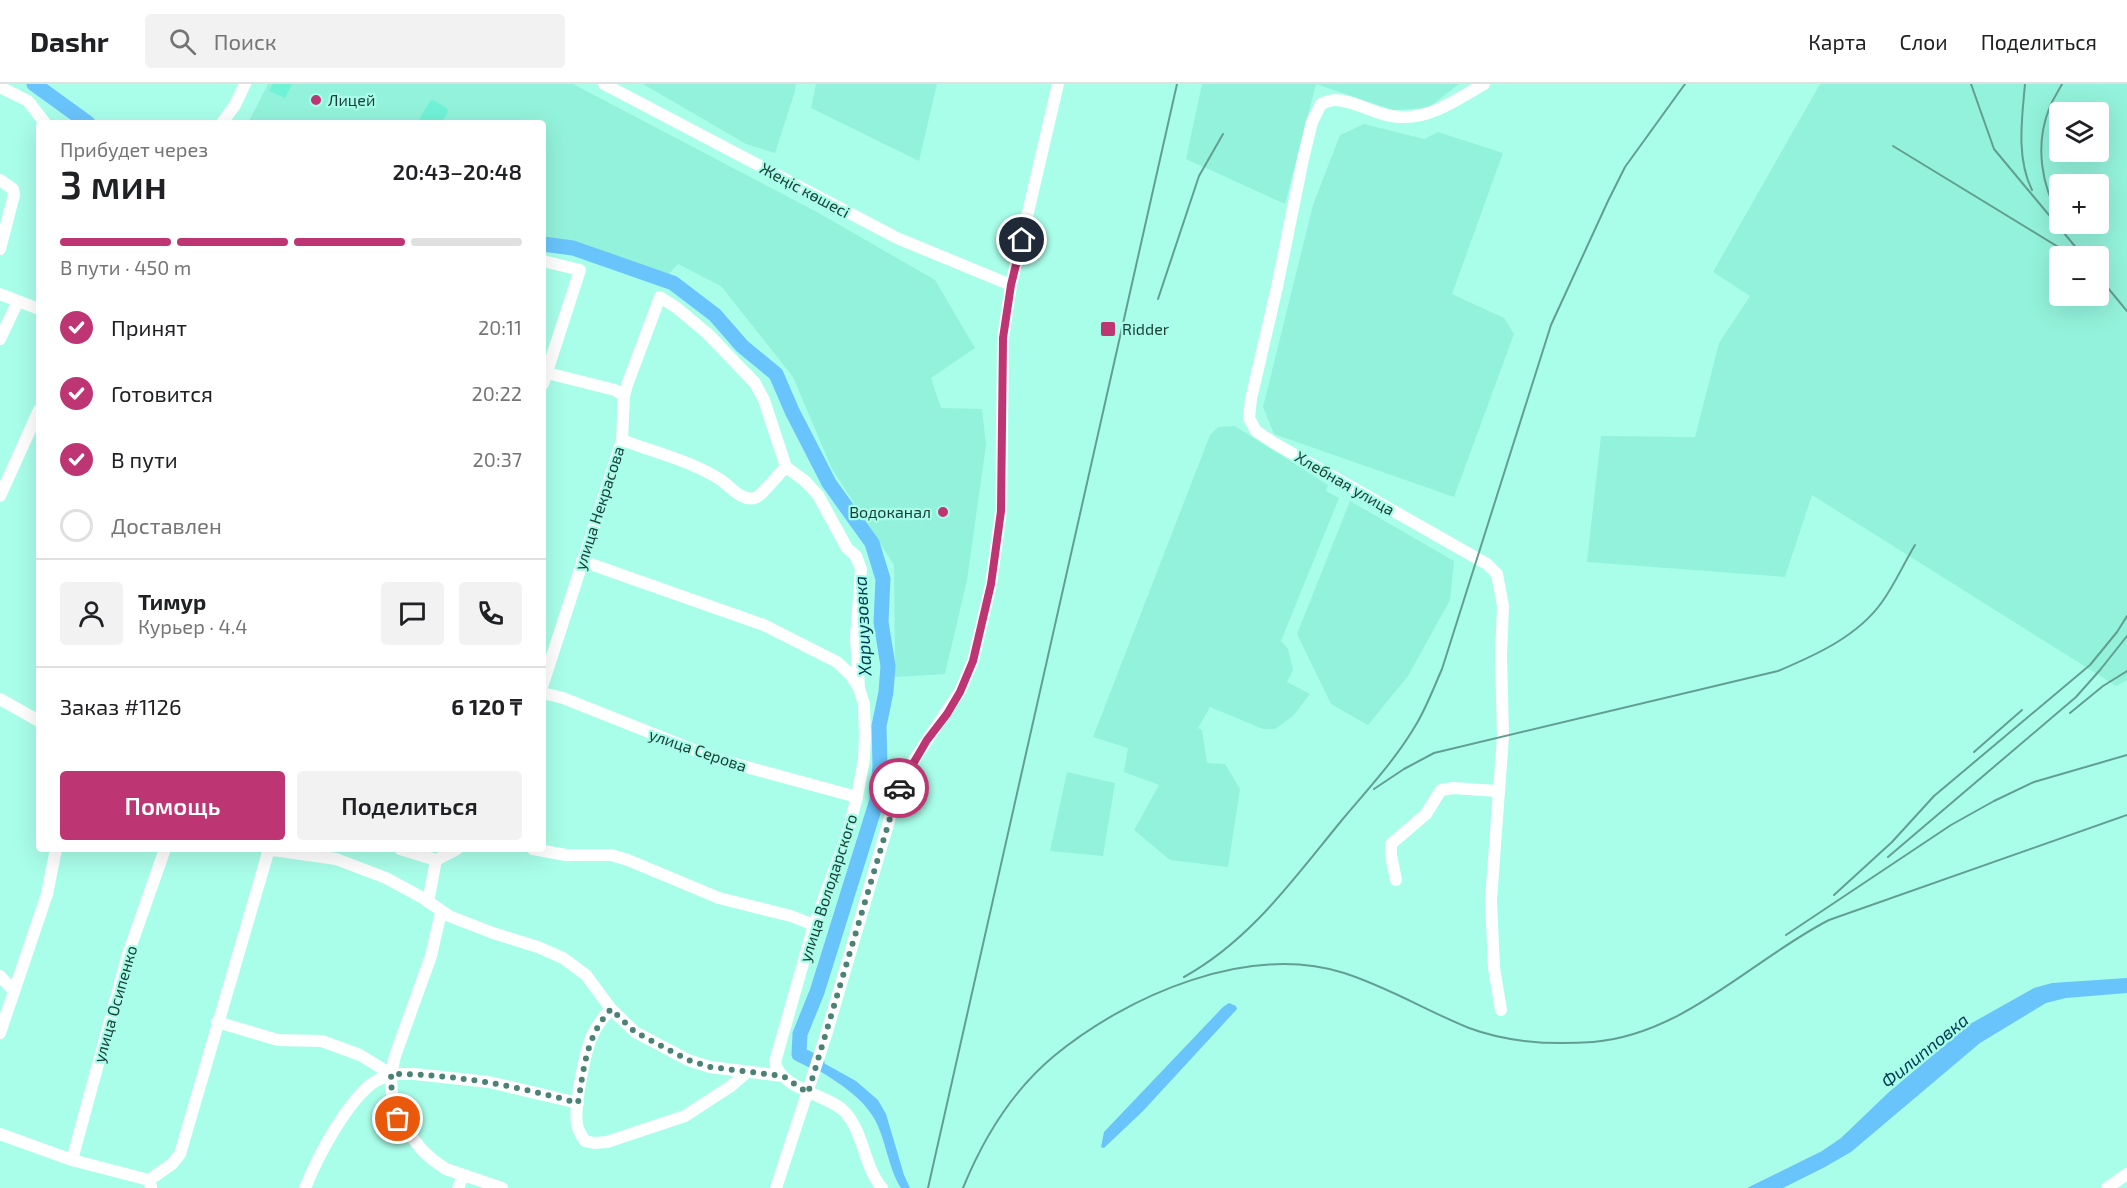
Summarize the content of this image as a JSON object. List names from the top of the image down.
{
  "streets": {
    "street": [
      "Жеңіс көшесі",
      "Хлебная улица",
      "улица Некрасова",
      "улица Серова",
      "улица Володарского",
      "улица Осипенко"
    ]
  },
  "crossings": [
    ["улица Некрасова", "улица Володарского"],
    ["улица Серова", "улица Володарского"]
  ],
  "water": ["Хариузовка", "Филипповка"],
  "places": {
    "other": ["Лицей", "Водоканал"],
    "transit": ["Ridder"]
  },
  "page": {
    "header": "Dashr",
    "search": "Поиск",
    "nav": ["Карта", "Слои", "Поделиться"],
    "map_buttons": ["+", "−"],
    "heading": ["3 мин", "Прибудет через", "20:43–20:48"],
    "panel": [
      "Тимур",
      "Курьер · 4.4",
      "Заказ #1126",
      "6 120 ₸"
    ],
    "bar": "В пути · 450 m",
    "list": [
      ["Принят", "20:11"],
      ["Готовится", "20:22"],
      ["В пути", "20:37"],
      "Доставлен"
    ],
    "buttons": ["Помощь", "Поделиться"]
  }
}
